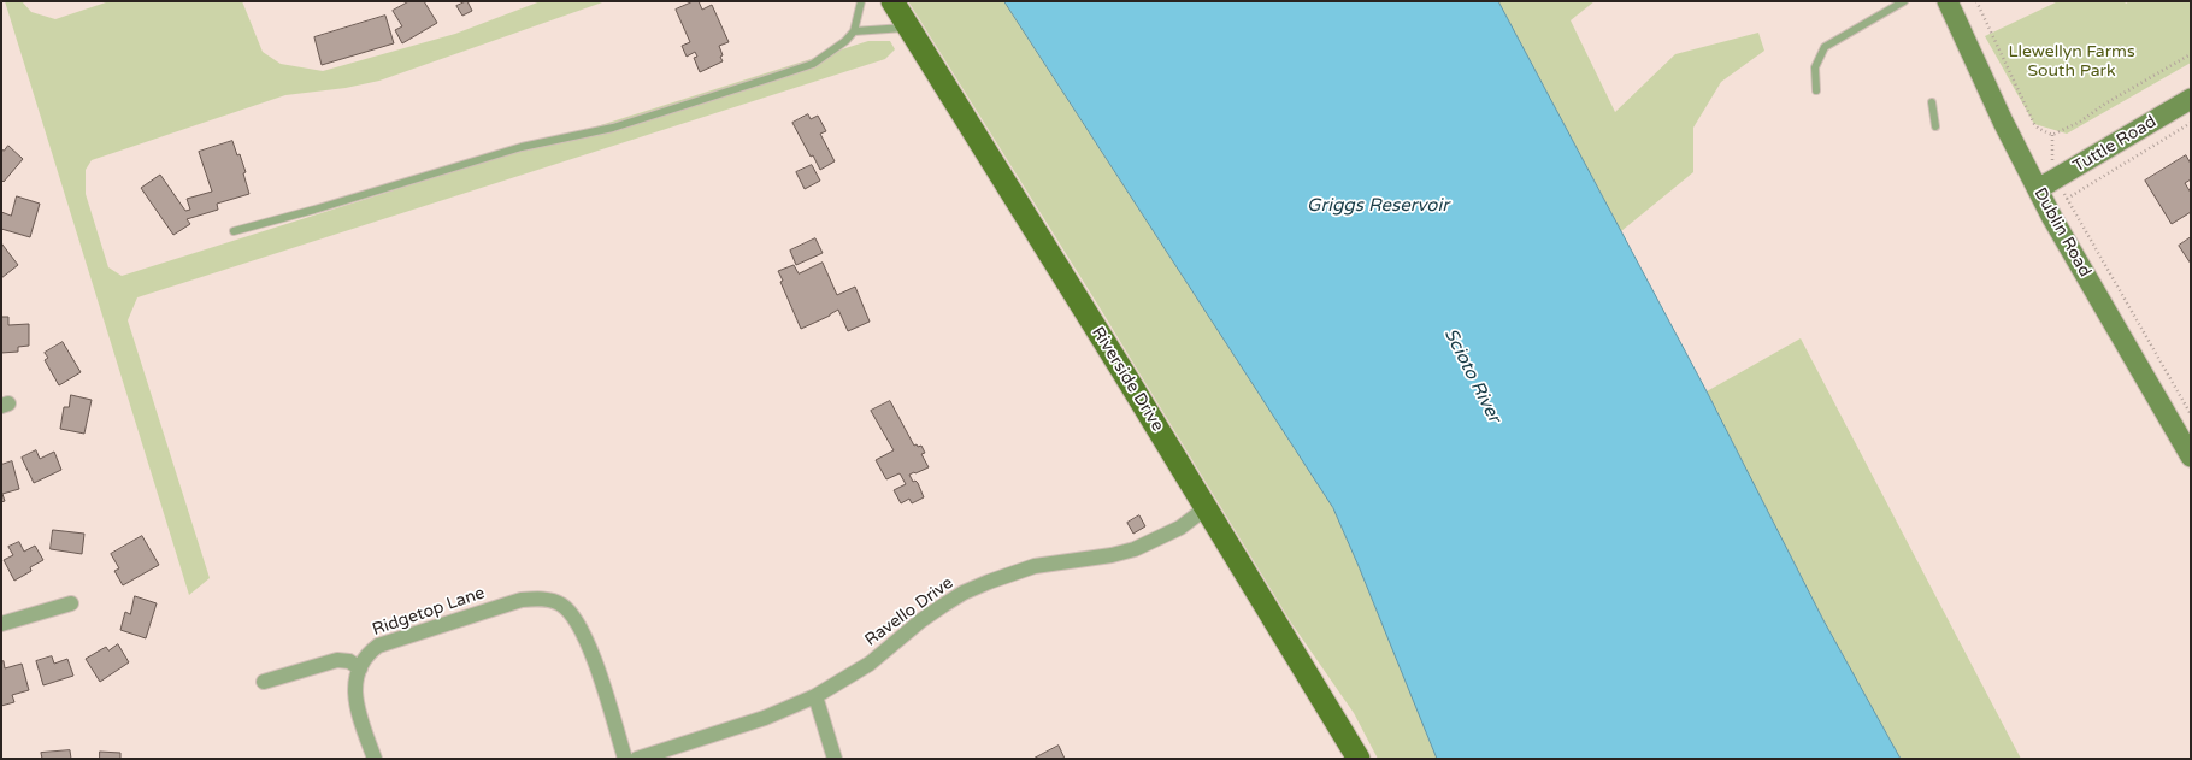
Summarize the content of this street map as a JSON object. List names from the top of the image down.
{
  "streets": {
    "main road": ["Tuttle Road", "Dublin Road", "Riverside Drive"],
    "street": ["Ridgetop Lane", "Ravello Drive"]
  },
  "crossings": [
    ["Tuttle Road", "Dublin Road"],
    ["Riverside Drive", "Ravello Drive"]
  ],
  "water": ["Griggs Reservoir", "Scioto River"],
  "parks": ["Llewellyn Farms South Park"]
}
